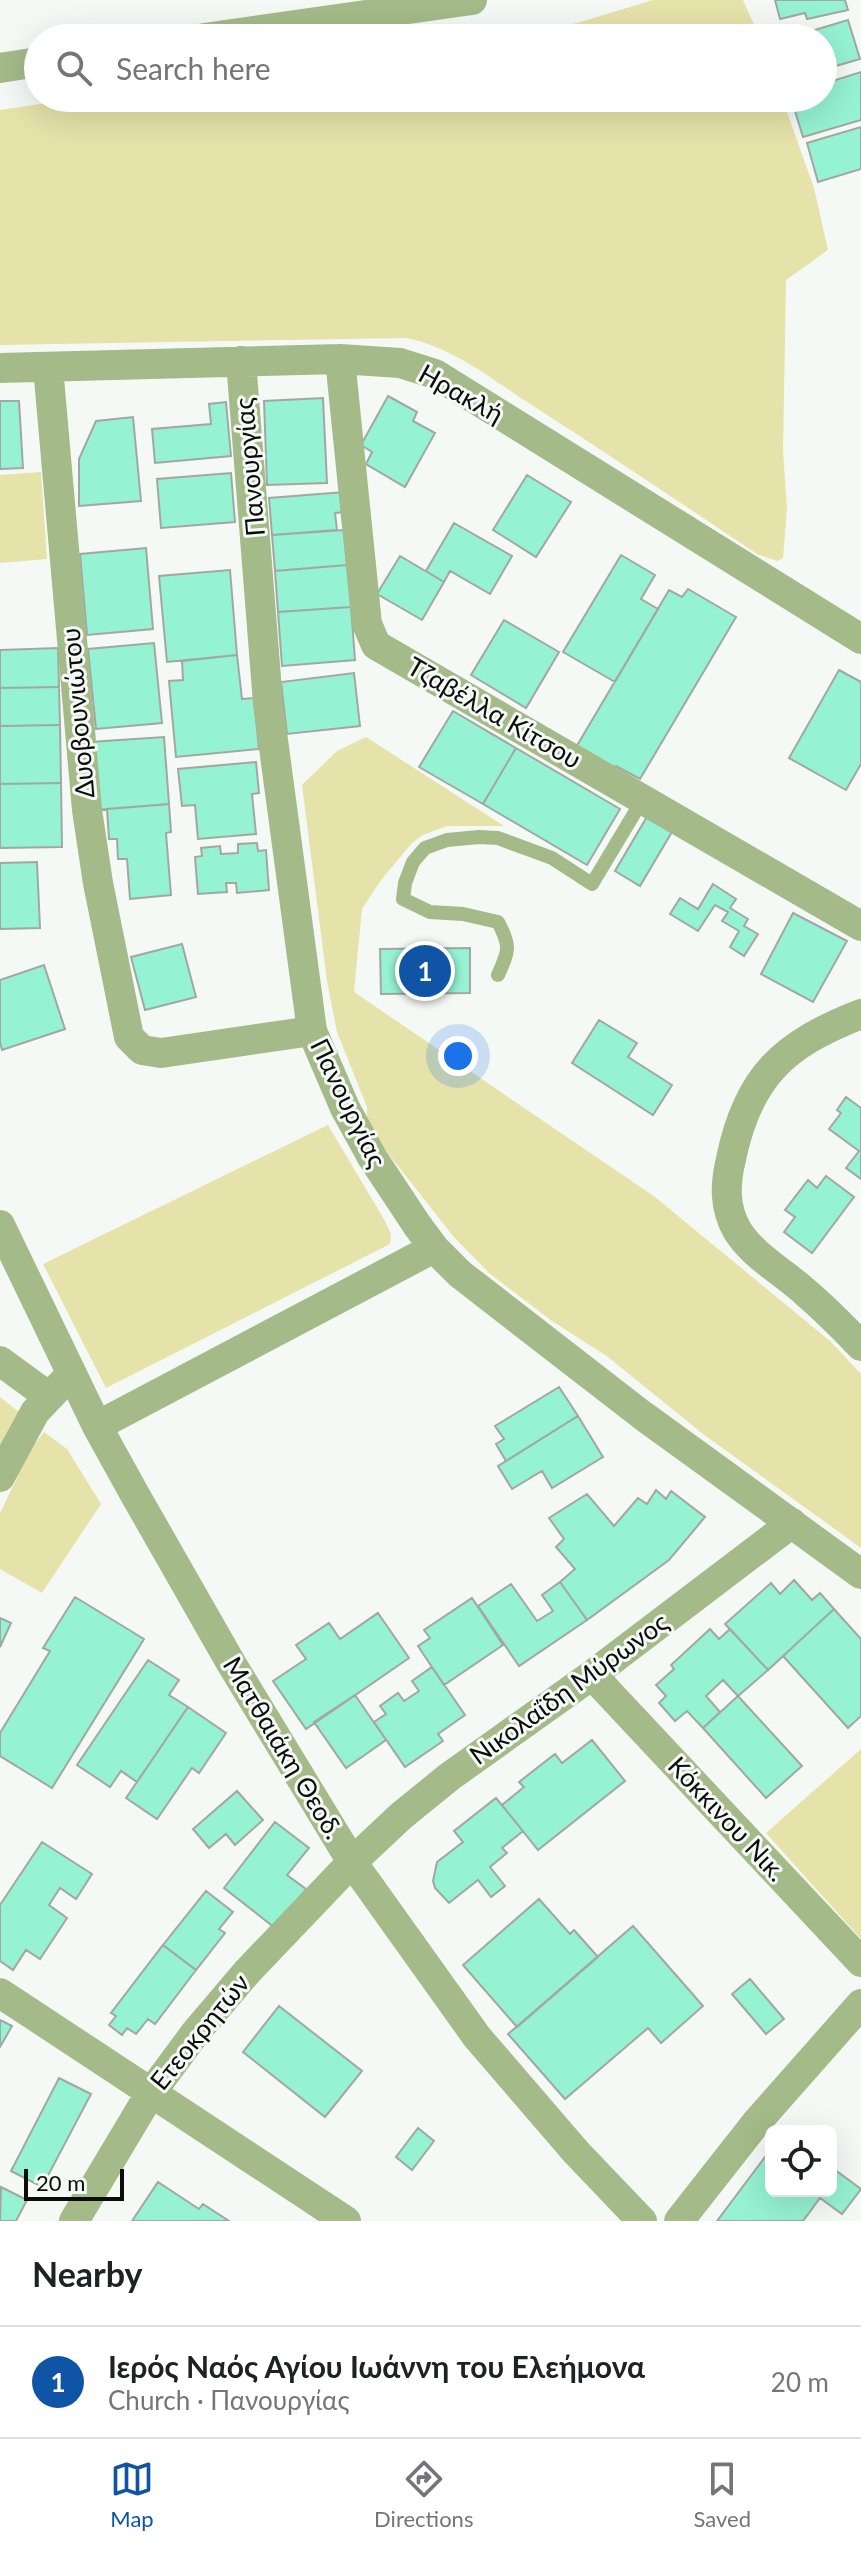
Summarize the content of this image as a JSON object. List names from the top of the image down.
{
  "streets": {
    "street": [
      "Ηρακλή",
      "Πανουργίας",
      "Δυοβουνιώτου",
      "Τζαβέλλα Κίτσου",
      "Νικολαΐδη Μύρωνος",
      "Ματθαιάκη Θεοδ.",
      "Κόκκινου Νικ.",
      "Ετεοκρητών"
    ]
  },
  "crossings": [
    ["Ηρακλή", "Πανουργίας"],
    ["Ηρακλή", "Δυοβουνιώτου"],
    ["Ηρακλή", "Τζαβέλλα Κίτσου"],
    ["Πανουργίας", "Δυοβουνιώτου"],
    ["Πανουργίας", "Νικολαΐδη Μύρωνος"],
    ["Νικολαΐδη Μύρωνος", "Ματθαιάκη Θεοδ."],
    ["Νικολαΐδη Μύρωνος", "Κόκκινου Νικ."],
    ["Νικολαΐδη Μύρωνος", "Ετεοκρητών"],
    ["Ματθαιάκη Θεοδ.", "Ετεοκρητών"]
  ],
  "scale_bar": "20 m",
  "page": {
    "search": "Search here",
    "pins": "1",
    "scale": "20 m",
    "heading": "Nearby",
    "list": [
      {
        "mark": "1",
        "name": "Ιερός Ναός Αγίου Ιωάννη του Ελεήμονα",
        "note": "Church · Πανουργίας",
        "value": "20 m"
      }
    ],
    "nav": ["Map", "Directions", "Saved"]
  }
}
